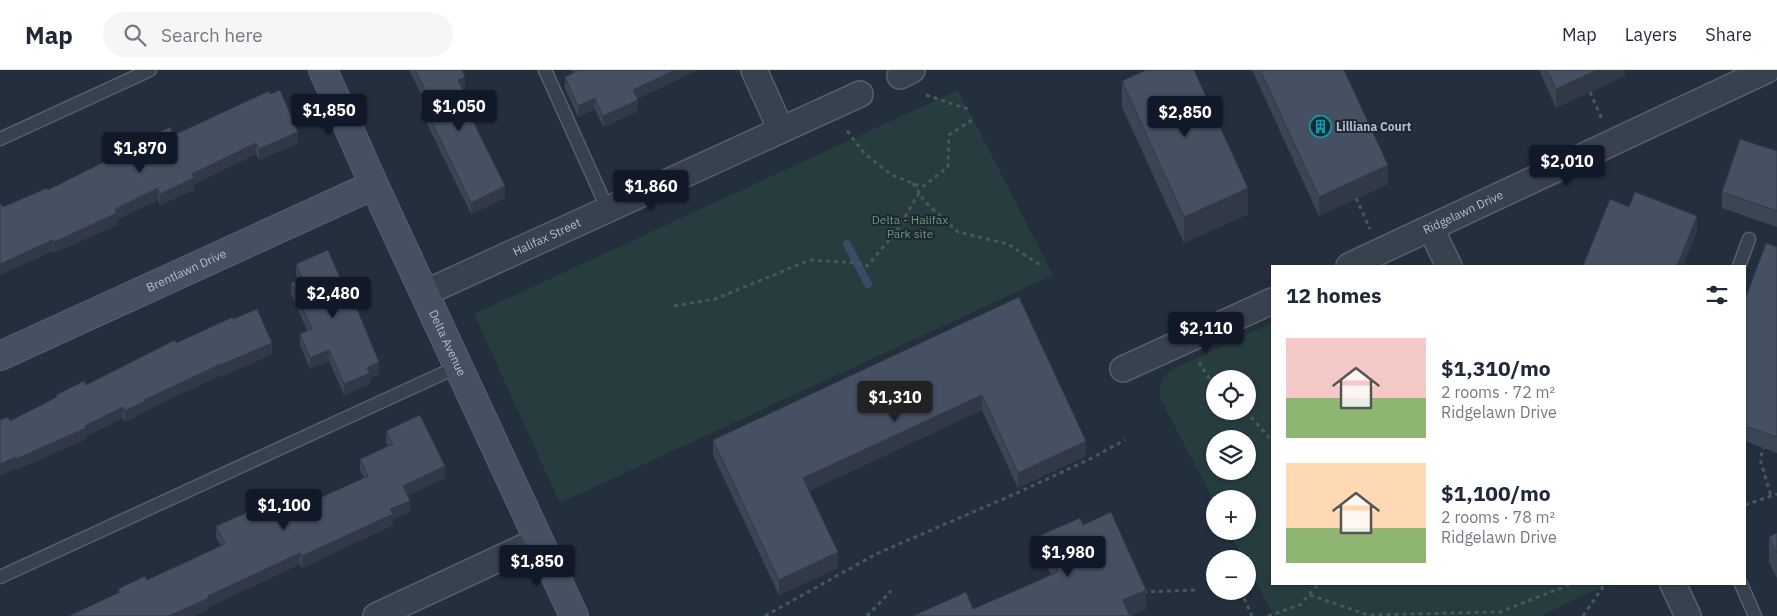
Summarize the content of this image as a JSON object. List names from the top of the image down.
{
  "streets": {
    "street": [
      "Ridgelawn Drive",
      "Halifax Street",
      "Brentlawn Drive",
      "Delta Avenue"
    ]
  },
  "crossings": [
    ["Halifax Street", "Delta Avenue"],
    ["Brentlawn Drive", "Delta Avenue"]
  ],
  "parks": ["Delta - Halifax Park site"],
  "places": {
    "building": ["Lilliana Court"]
  },
  "page": {
    "header": "Map",
    "search": "Search here",
    "nav": ["Map", "Layers", "Share"],
    "price": [
      "$1,050",
      "$1,850",
      "$2,850",
      "$1,870",
      "$2,010",
      "$1,860",
      "$2,480",
      "$2,110",
      "$1,310",
      "$1,100",
      "$1,980",
      "$1,850"
    ],
    "heading": "12 homes",
    "list": [
      {
        "name": "$1,310/mo",
        "note": "2 rooms · 72 m² · Ridgelawn Drive"
      },
      {
        "name": "$1,100/mo",
        "note": "2 rooms · 78 m² · Ridgelawn Drive"
      }
    ],
    "map_buttons": ["+", "−"]
  }
}
